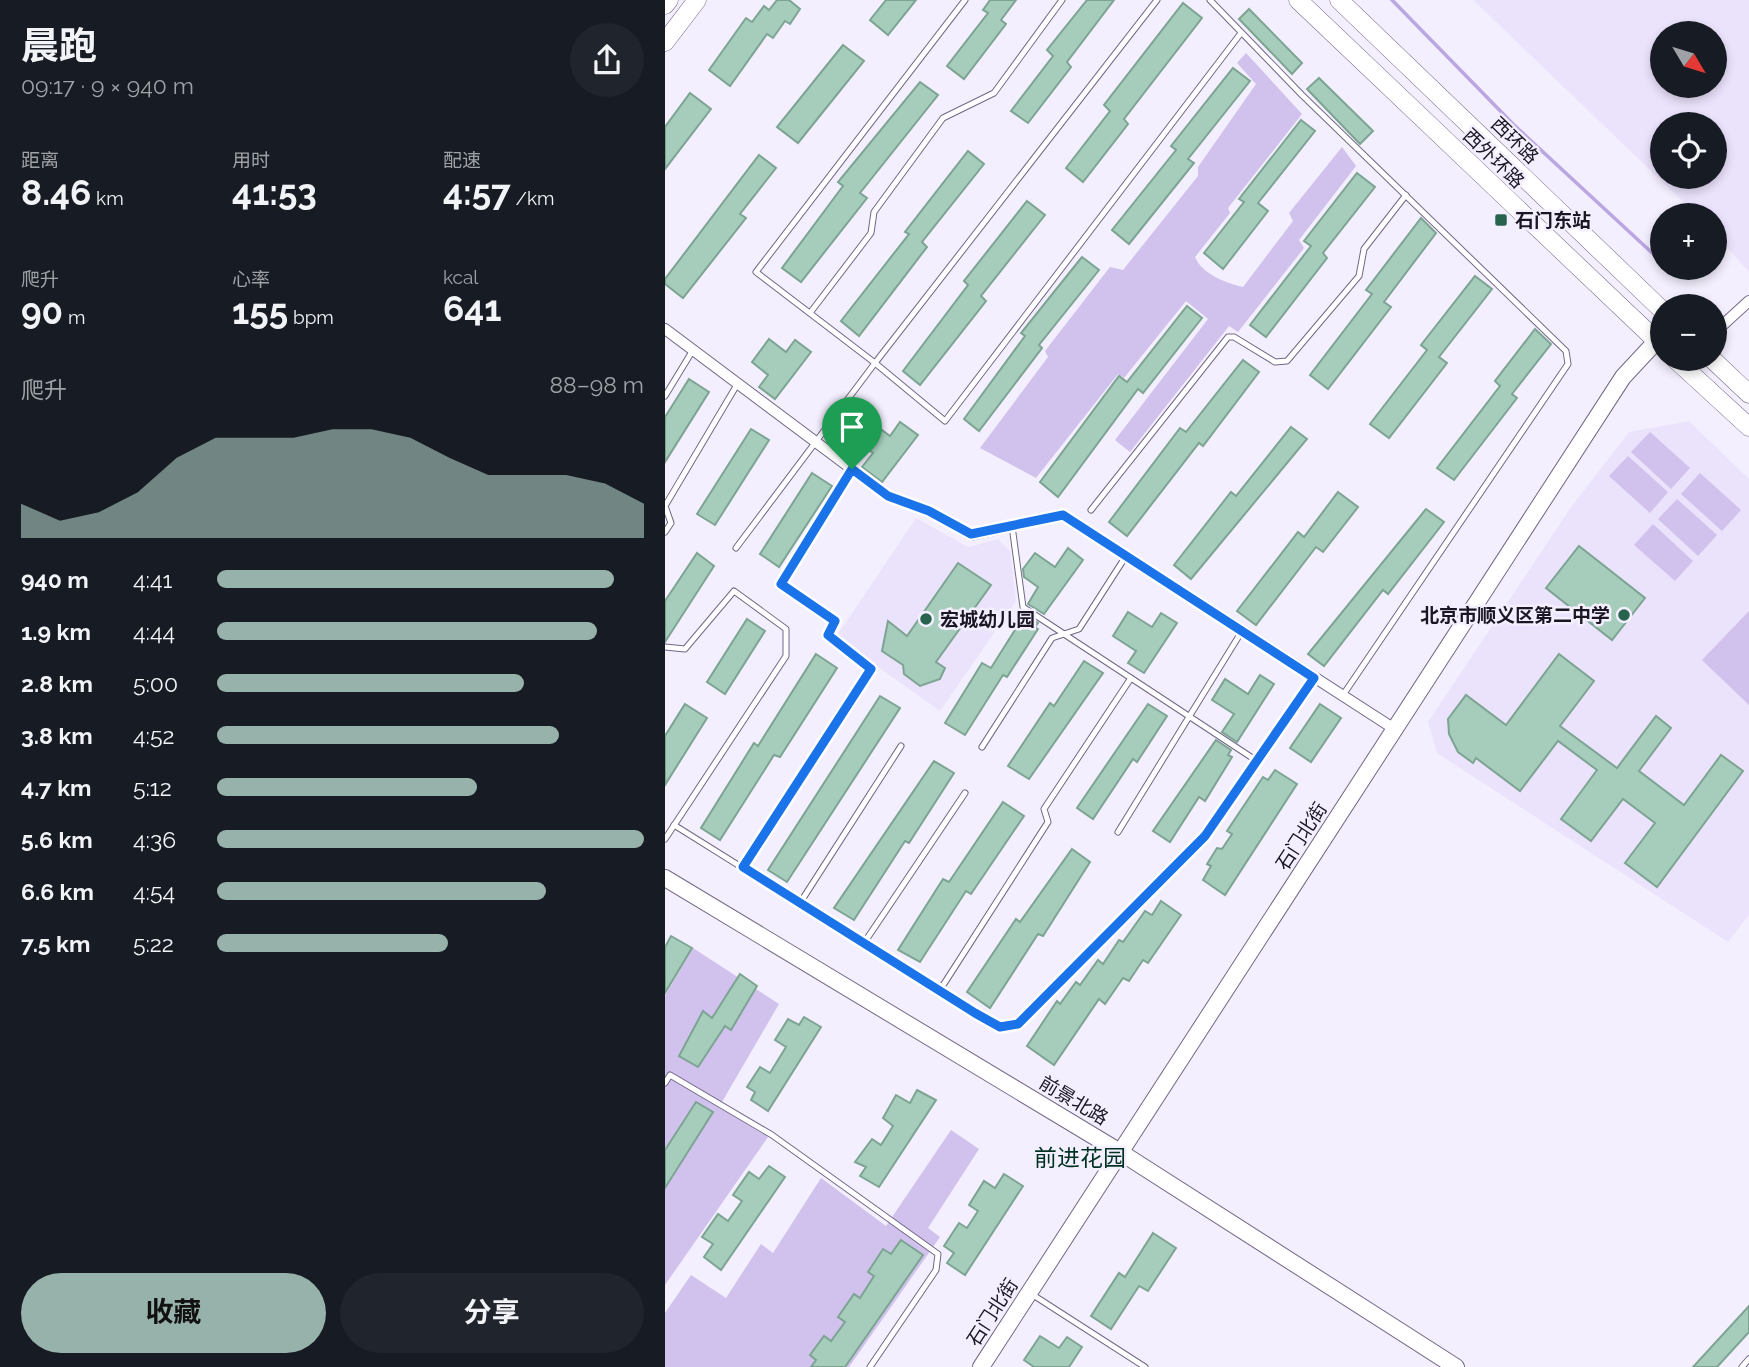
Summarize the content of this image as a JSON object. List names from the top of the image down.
{
  "streets": {
    "main road": ["西环路", "西外环路"],
    "street": ["石门北街", "前景北路"]
  },
  "crossings": [
    ["石门北街", "前景北路"]
  ],
  "districts": ["前进花园"],
  "places": {
    "transit": ["石门东站"],
    "other": ["北京市顺义区第二中学", "宏城幼儿园"]
  },
  "north": "bottom right",
  "page": {
    "heading": ["晨跑", "09:17 · 9 × 940 m"],
    "map_buttons": ["+", "−"],
    "stats": [
      ["距离", "8.46 km"],
      ["用时", "41:53"],
      ["配速", "4:57 /km"],
      ["爬升", "90 m"],
      ["心率", "155 bpm"],
      ["kcal", "641"]
    ],
    "chart": ["爬升", "88–98 m"],
    "list": [
      {
        "name": "940 m",
        "note": "4:41"
      },
      {
        "name": "1.9 km",
        "note": "4:44"
      },
      {
        "name": "2.8 km",
        "note": "5:00"
      },
      {
        "name": "3.8 km",
        "note": "4:52"
      },
      {
        "name": "4.7 km",
        "note": "5:12"
      },
      {
        "name": "5.6 km",
        "note": "4:36"
      },
      {
        "name": "6.6 km",
        "note": "4:54"
      },
      {
        "name": "7.5 km",
        "note": "5:22"
      }
    ],
    "buttons": ["收藏", "分享"]
  }
}
